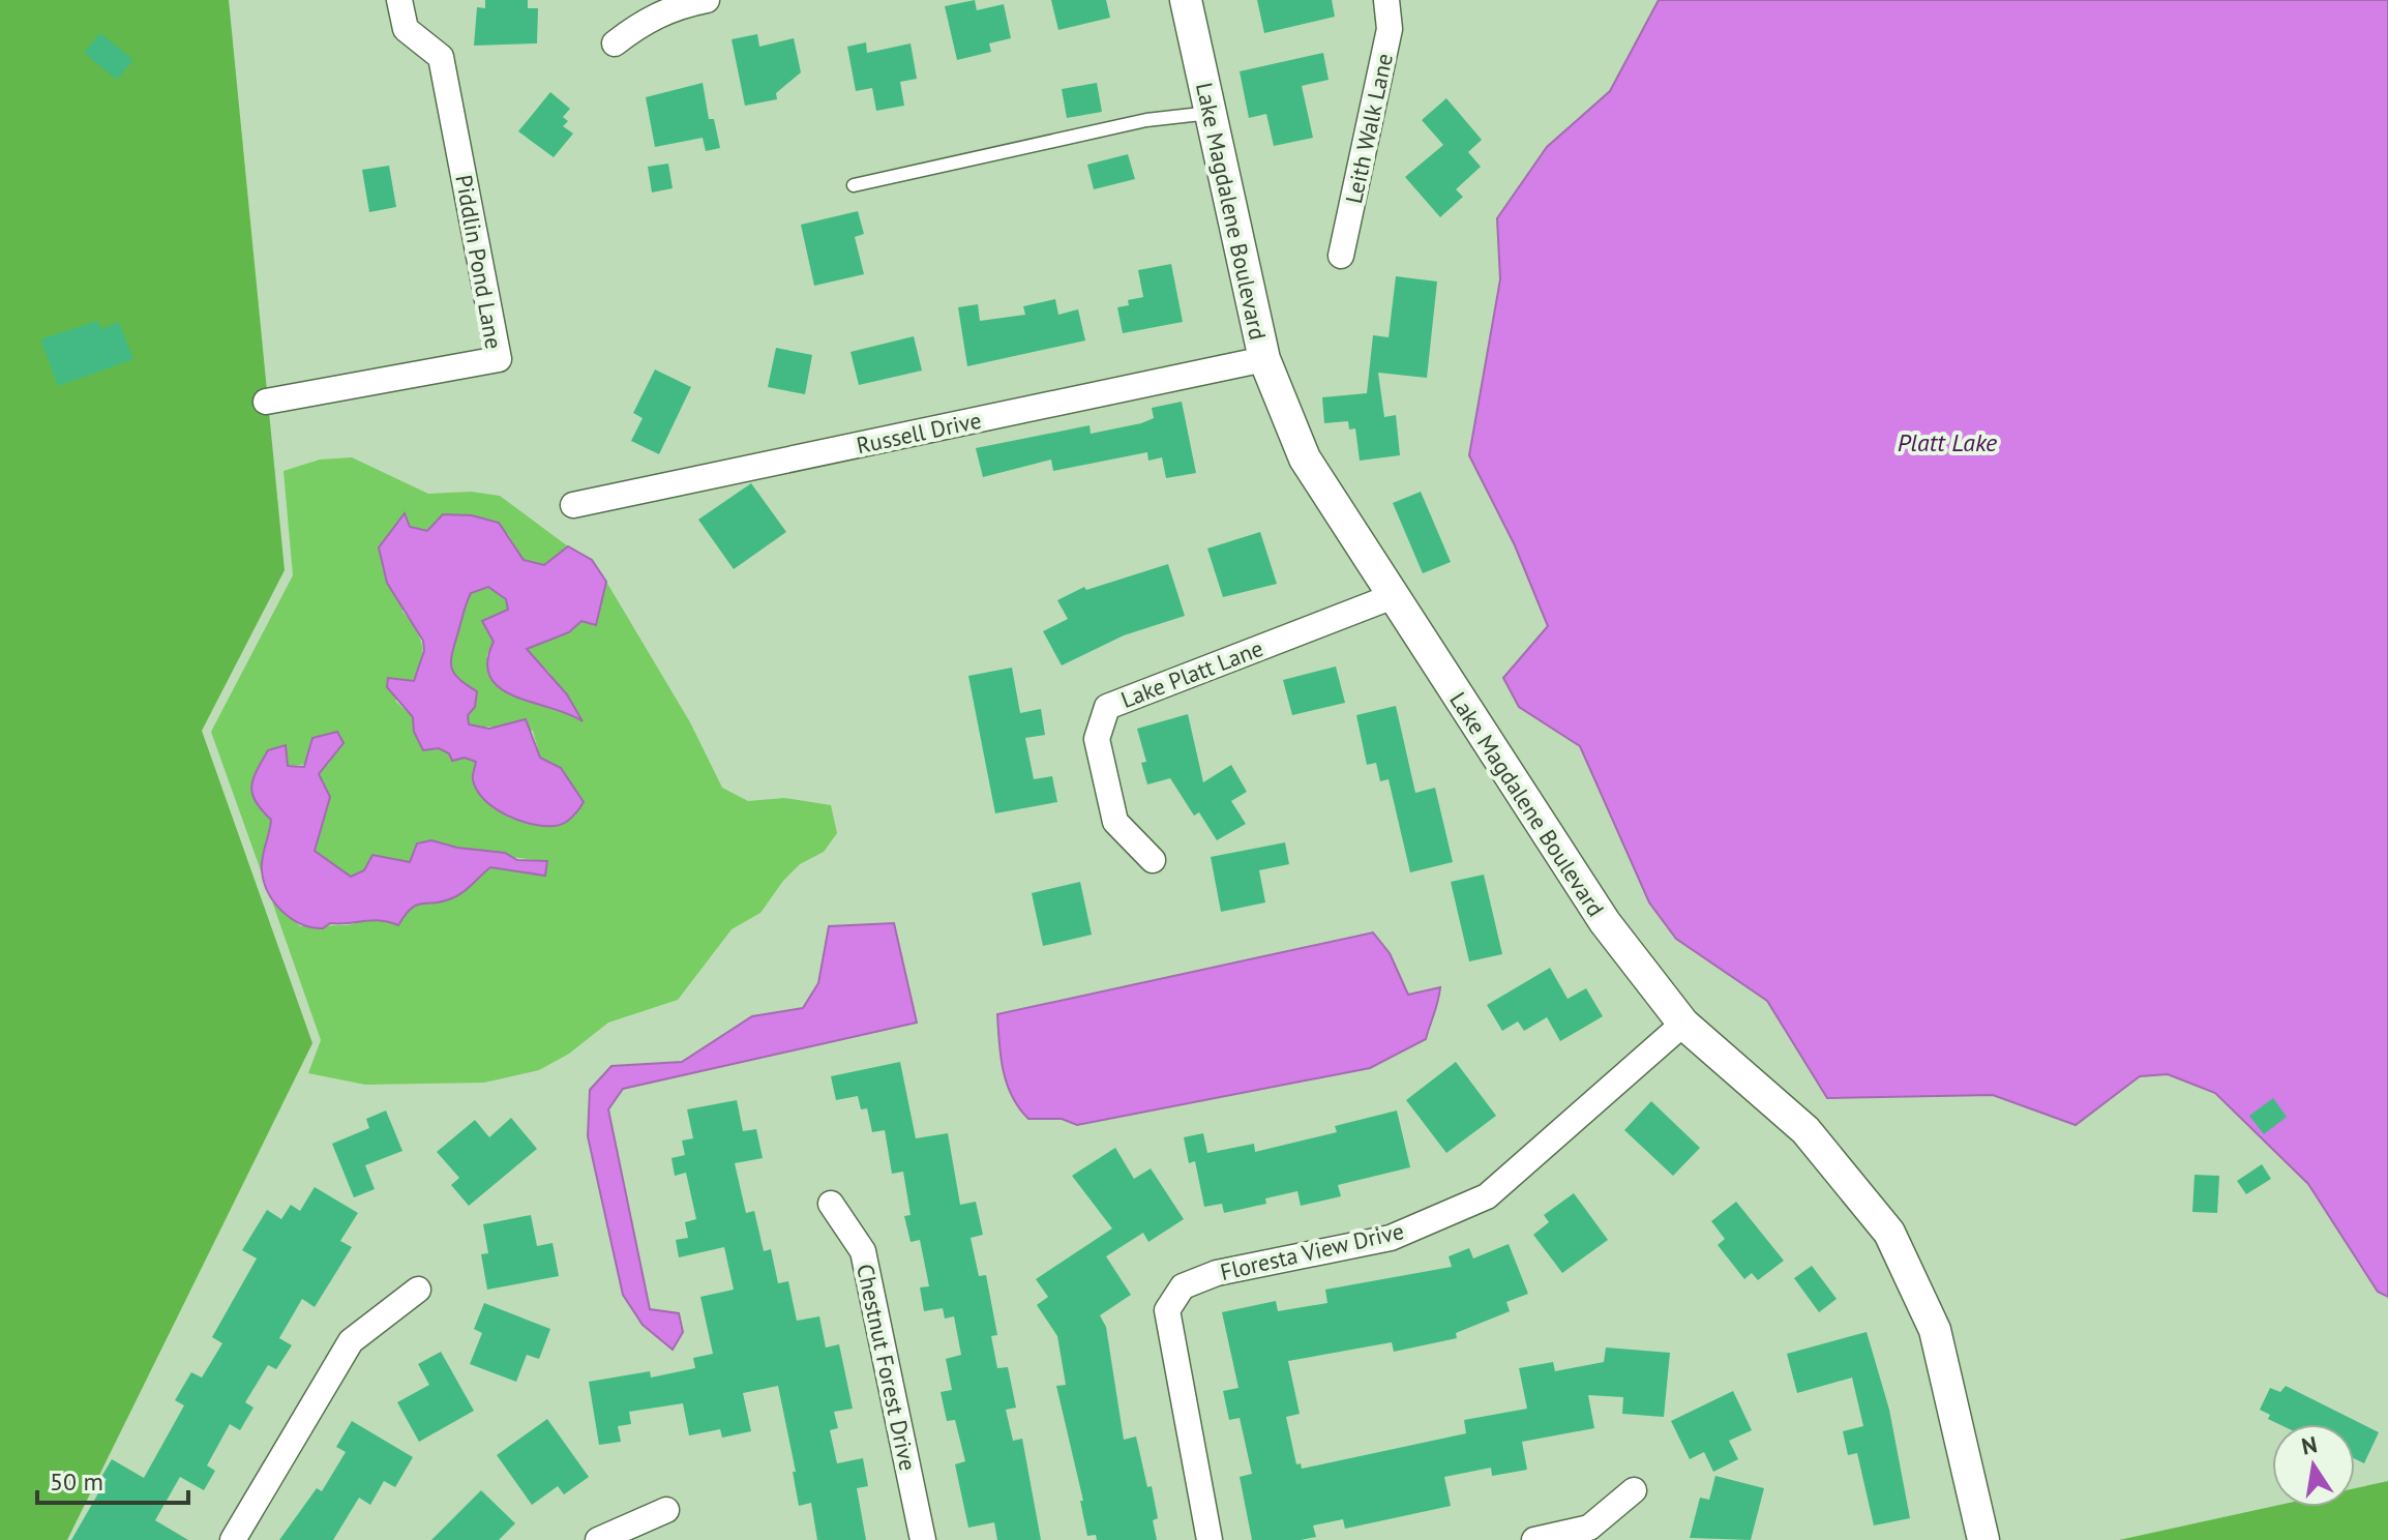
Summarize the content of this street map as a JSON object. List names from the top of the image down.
{
  "streets": {
    "street": [
      "Leith Walk Lane",
      "Lake Magdalene Boulevard",
      "Piddlin Pond Lane",
      "Russell Drive",
      "Lake Platt Lane",
      "Floresta View Drive",
      "Chestnut Forest Drive"
    ]
  },
  "crossings": [
    ["Lake Magdalene Boulevard", "Russell Drive"],
    ["Lake Magdalene Boulevard", "Lake Platt Lane"],
    ["Lake Magdalene Boulevard", "Floresta View Drive"]
  ],
  "water": ["Platt Lake"],
  "scale_bar": "50 m",
  "north": "top"
}
